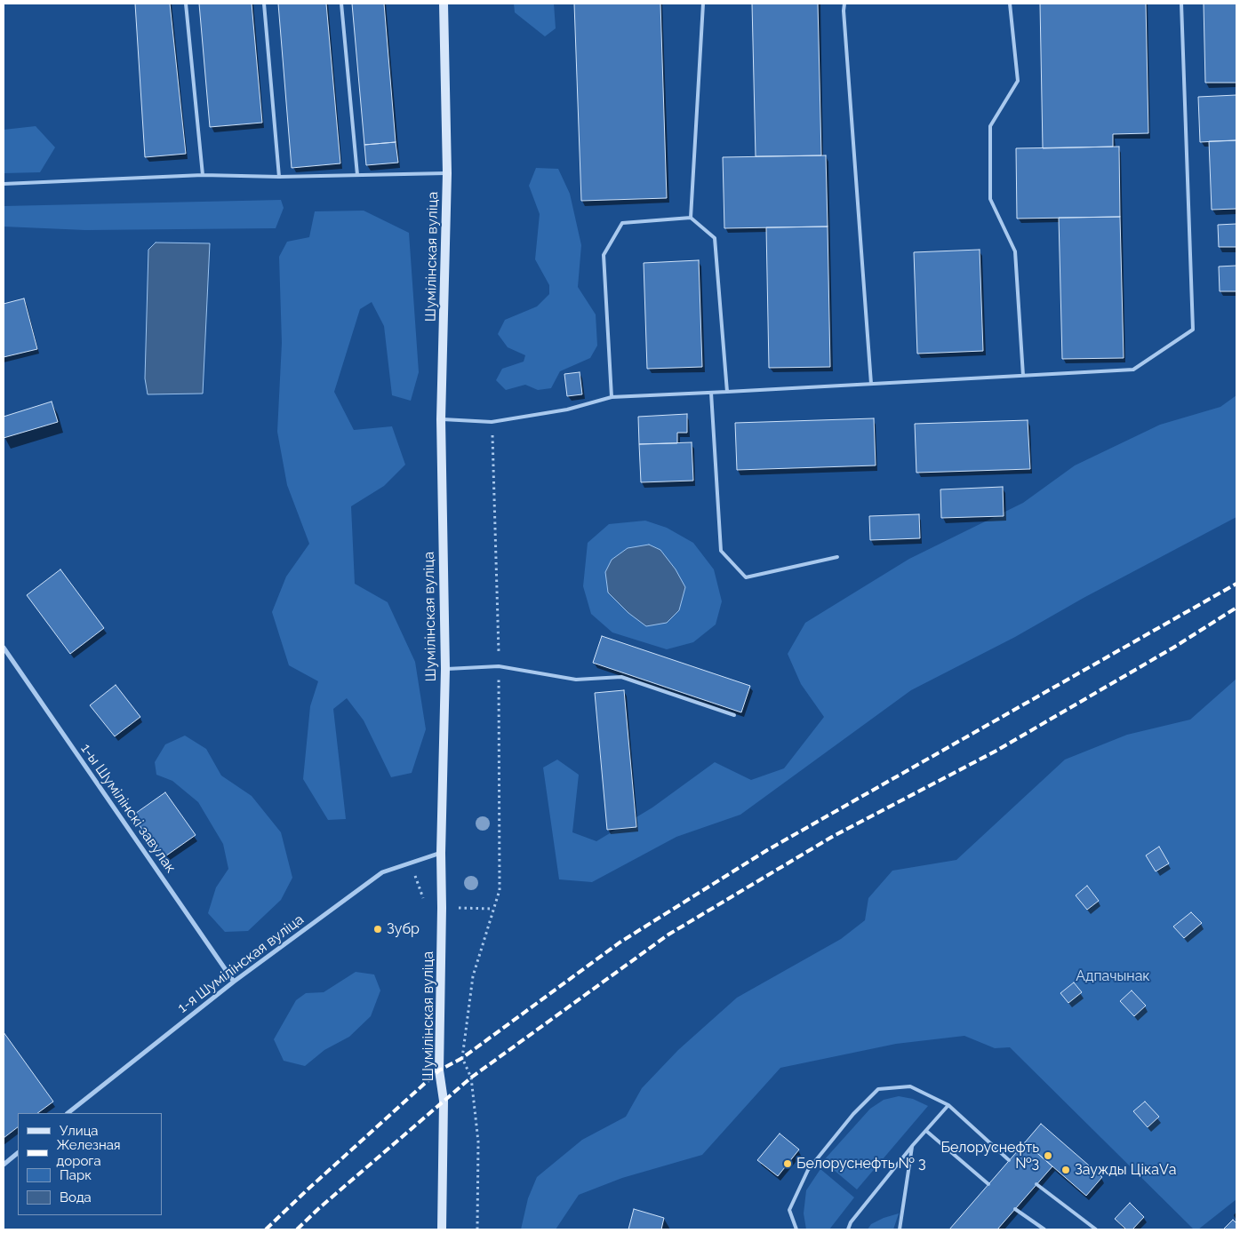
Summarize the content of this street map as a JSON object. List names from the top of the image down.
{
  "streets": {
    "main road": ["Шумілінская вуліца"],
    "street": ["1-ы Шумілінскі завулак", "1-я Шумілінская вуліца"]
  },
  "crossings": [
    ["Шумілінская вуліца", "1-я Шумілінская вуліца"],
    ["1-ы Шумілінскі завулак", "1-я Шумілінская вуліца"]
  ],
  "parks": ["Адпачынак"],
  "places": [
    "Зубр",
    "Белоруснефть №3",
    "Белоруснефть № 3",
    "Заужды ЦікаVа"
  ],
  "legend": [
    "Улица",
    "Железная дорога",
    "Парк",
    "Вода"
  ]
}
